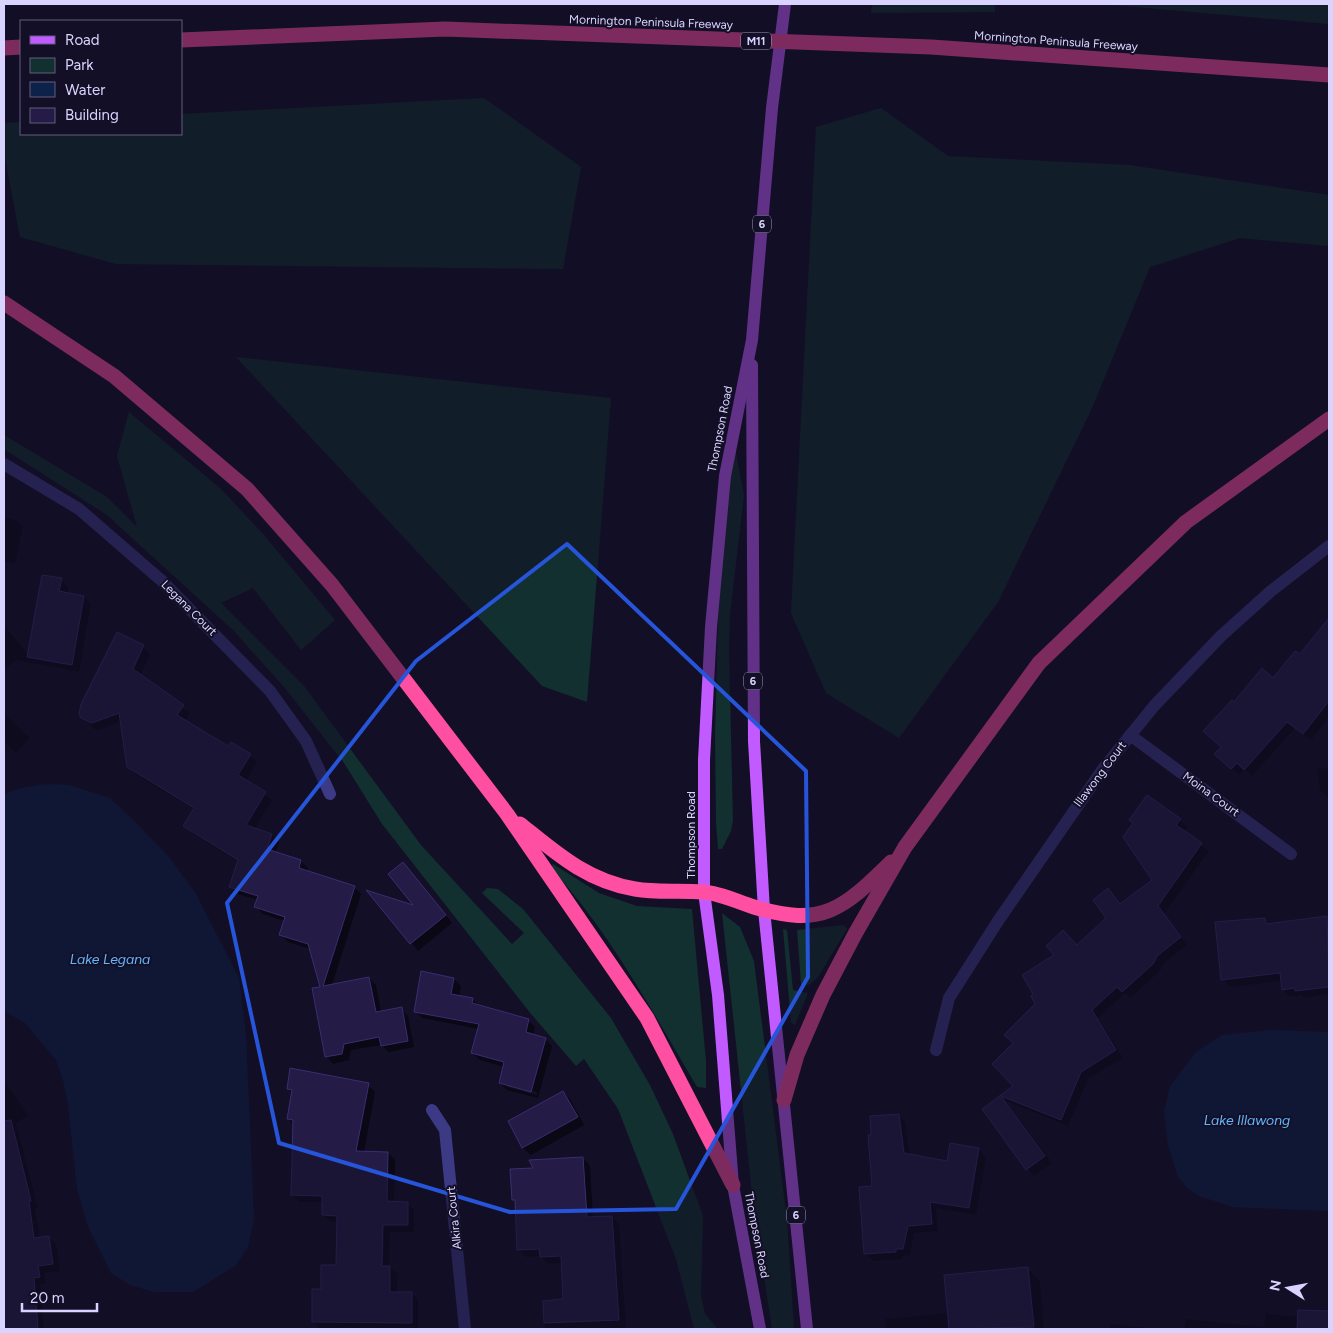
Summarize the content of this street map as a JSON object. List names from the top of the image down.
{
  "streets": {
    "highway": ["Mornington Peninsula Freeway", "M11"],
    "main road": ["6", "Thompson Road"],
    "street": [
      "Legana Court",
      "Illawong Court",
      "Moina Court",
      "Alkira Court"
    ]
  },
  "crossings": [
    ["Illawong Court", "Moina Court"]
  ],
  "water": ["Lake Legana", "Lake Illawong"],
  "legend": [
    "Road",
    "Park",
    "Water",
    "Building"
  ],
  "scale_bar": "20 m",
  "north": "left"
}
